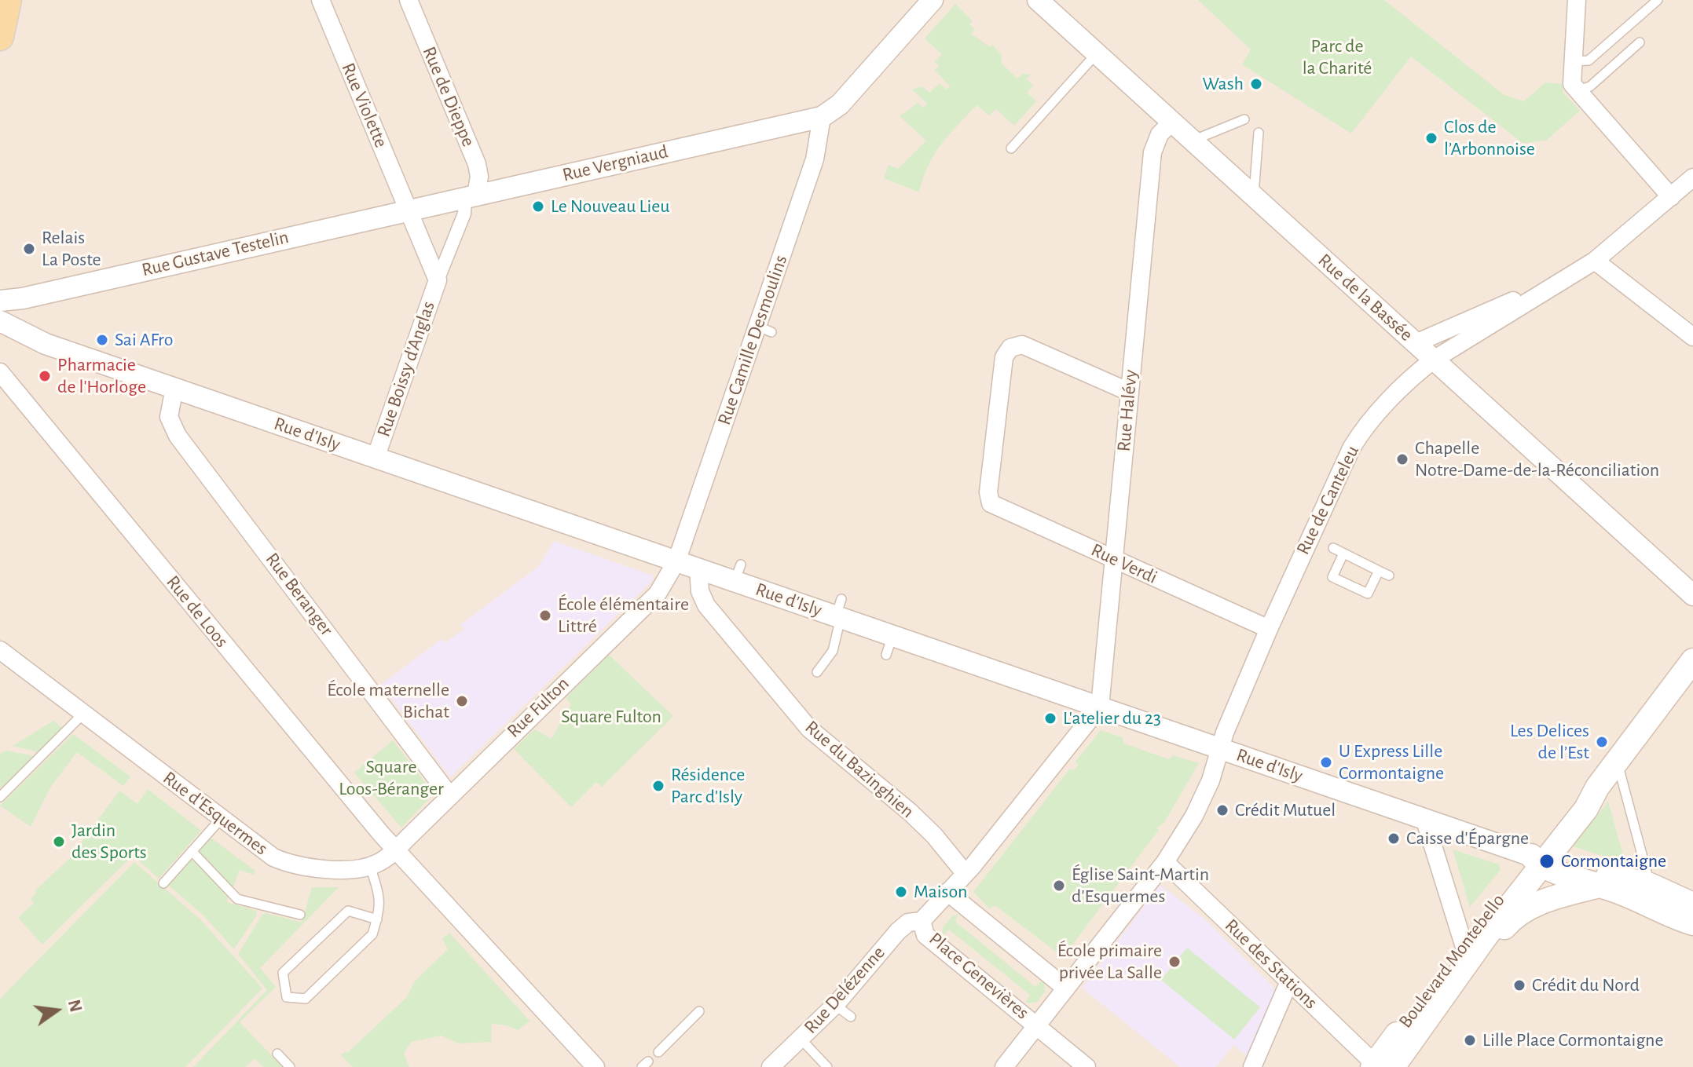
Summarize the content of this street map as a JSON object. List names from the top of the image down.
{
  "streets": {
    "main road": ["Boulevard Montebello"],
    "street": [
      "Rue de Dieppe",
      "Rue Violette",
      "Rue Vergniaud",
      "Rue Gustave Testelin",
      "Rue de la Bassée",
      "Rue Camille Desmoulins",
      "Rue Boissy d'Anglas",
      "Rue Halévy",
      "Rue d'Isly",
      "Rue de Canteleu",
      "Rue Verdi",
      "Rue Beranger",
      "Rue de Loos",
      "Rue Fulton",
      "Rue du Bazinghien",
      "Rue d'Esquermes",
      "Rue des Stations",
      "Place Genevières",
      "Rue Delézenne"
    ]
  },
  "crossings": [
    ["Rue de Dieppe", "Rue Vergniaud"],
    ["Rue de Dieppe", "Rue Boissy d'Anglas"],
    ["Rue Violette", "Rue Vergniaud"],
    ["Rue Violette", "Rue Gustave Testelin"],
    ["Rue Violette", "Rue Boissy d'Anglas"],
    ["Rue Vergniaud", "Rue Gustave Testelin"],
    ["Rue Vergniaud", "Rue Camille Desmoulins"],
    ["Rue Vergniaud", "Rue Boissy d'Anglas"],
    ["Rue Gustave Testelin", "Rue Boissy d'Anglas"],
    ["Rue de la Bassée", "Rue Halévy"],
    ["Rue de la Bassée", "Rue de Canteleu"],
    ["Rue Camille Desmoulins", "Rue d'Isly"],
    ["Rue Camille Desmoulins", "Rue Fulton"],
    ["Rue Boissy d'Anglas", "Rue d'Isly"],
    ["Rue Halévy", "Rue d'Isly"],
    ["Rue Halévy", "Rue Verdi"],
    ["Rue Halévy", "Place Genevières"],
    ["Rue d'Isly", "Rue de Canteleu"],
    ["Rue d'Isly", "Rue Beranger"],
    ["Rue d'Isly", "Rue Fulton"],
    ["Rue d'Isly", "Rue du Bazinghien"],
    ["Rue d'Isly", "Boulevard Montebello"],
    ["Rue d'Isly", "Place Genevières"],
    ["Rue de Canteleu", "Rue Verdi"],
    ["Rue de Canteleu", "Rue des Stations"],
    ["Rue de Canteleu", "Place Genevières"],
    ["Rue Beranger", "Rue Fulton"],
    ["Rue de Loos", "Rue Fulton"],
    ["Rue de Loos", "Rue d'Esquermes"],
    ["Rue Fulton", "Rue d'Esquermes"],
    ["Rue du Bazinghien", "Place Genevières"],
    ["Boulevard Montebello", "Rue des Stations"],
    ["Rue des Stations", "Place Genevières"],
    ["Place Genevières", "Rue Delézenne"]
  ],
  "parks": ["Parc de la Charité", "Square Fulton", "Square Loos-Béranger"],
  "places": [
    "Wash",
    "Clos de l’Arbonnoise",
    "Le Nouveau Lieu",
    "Relais La Poste",
    "Sai AFro",
    "Pharmacie de l'Horloge",
    "Chapelle Notre-Dame-de-la-Réconciliation",
    "École élémentaire Littré",
    "École maternelle Bichat",
    "L'atelier du 23",
    "Les Delices de l’Est",
    "U Express Lille Cormontaigne",
    "Résidence Parc d'Isly",
    "Crédit Mutuel",
    "Caisse d'Épargne",
    "Jardin des Sports",
    "Cormontaigne",
    "Église Saint-Martin d'Esquermes",
    "Maison",
    "École primaire privée La Salle",
    "Crédit du Nord",
    "Lille Place Cormontaigne"
  ],
  "north": "right"
}
